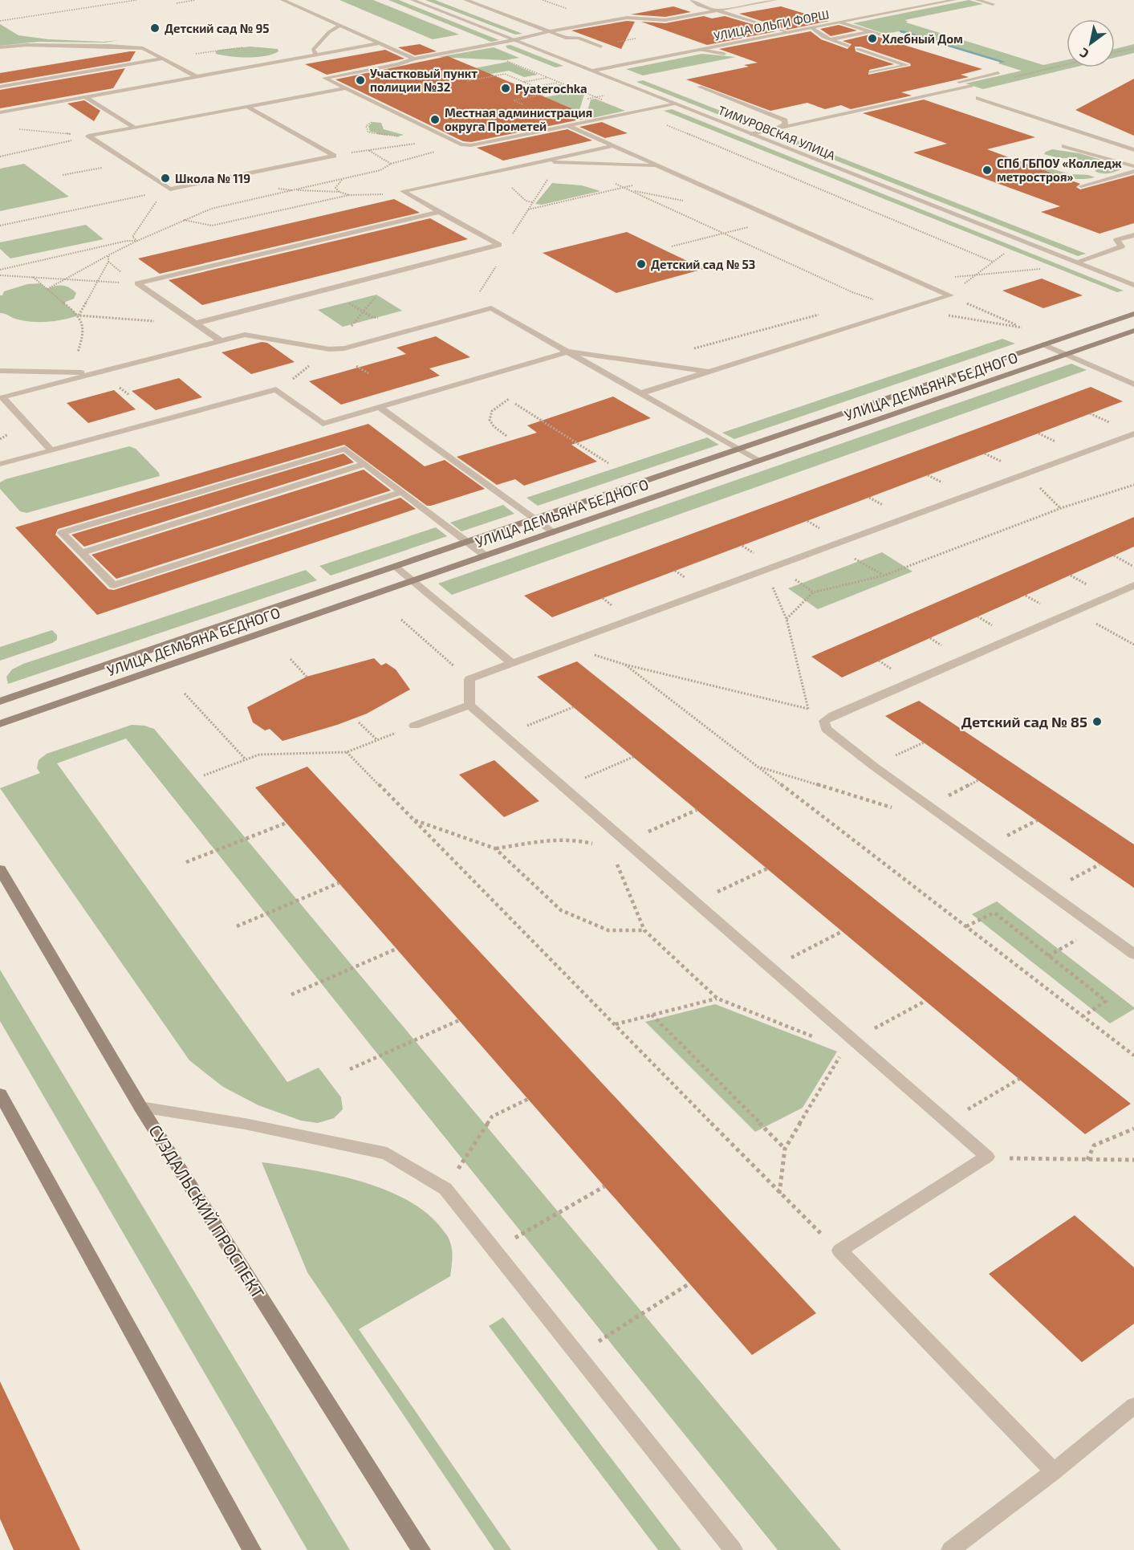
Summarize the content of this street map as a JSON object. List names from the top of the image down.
{
  "streets": {
    "street": [
      "УЛИЦА ОЛЬГИ ФОРШ",
      "ТИМУРОВСКАЯ УЛИЦА",
      "УЛИЦА ДЕМЬЯНА БЕДНОГО",
      "СУЗДАЛЬСКИЙ ПРОСПЕКТ"
    ]
  },
  "crossings": [
    ["УЛИЦА ОЛЬГИ ФОРШ", "ТИМУРОВСКАЯ УЛИЦА"]
  ],
  "places": [
    "Детский сад № 95",
    "Хлебный Дом",
    "Участковый пункт полиции №32",
    "Pyaterochka",
    "Местная администрация округа Прометей",
    "СПб ГБПОУ «Колледж метростроя»",
    "Школа № 119",
    "Детский сад № 53",
    "Детский сад № 85"
  ],
  "north": "bottom left"
}
